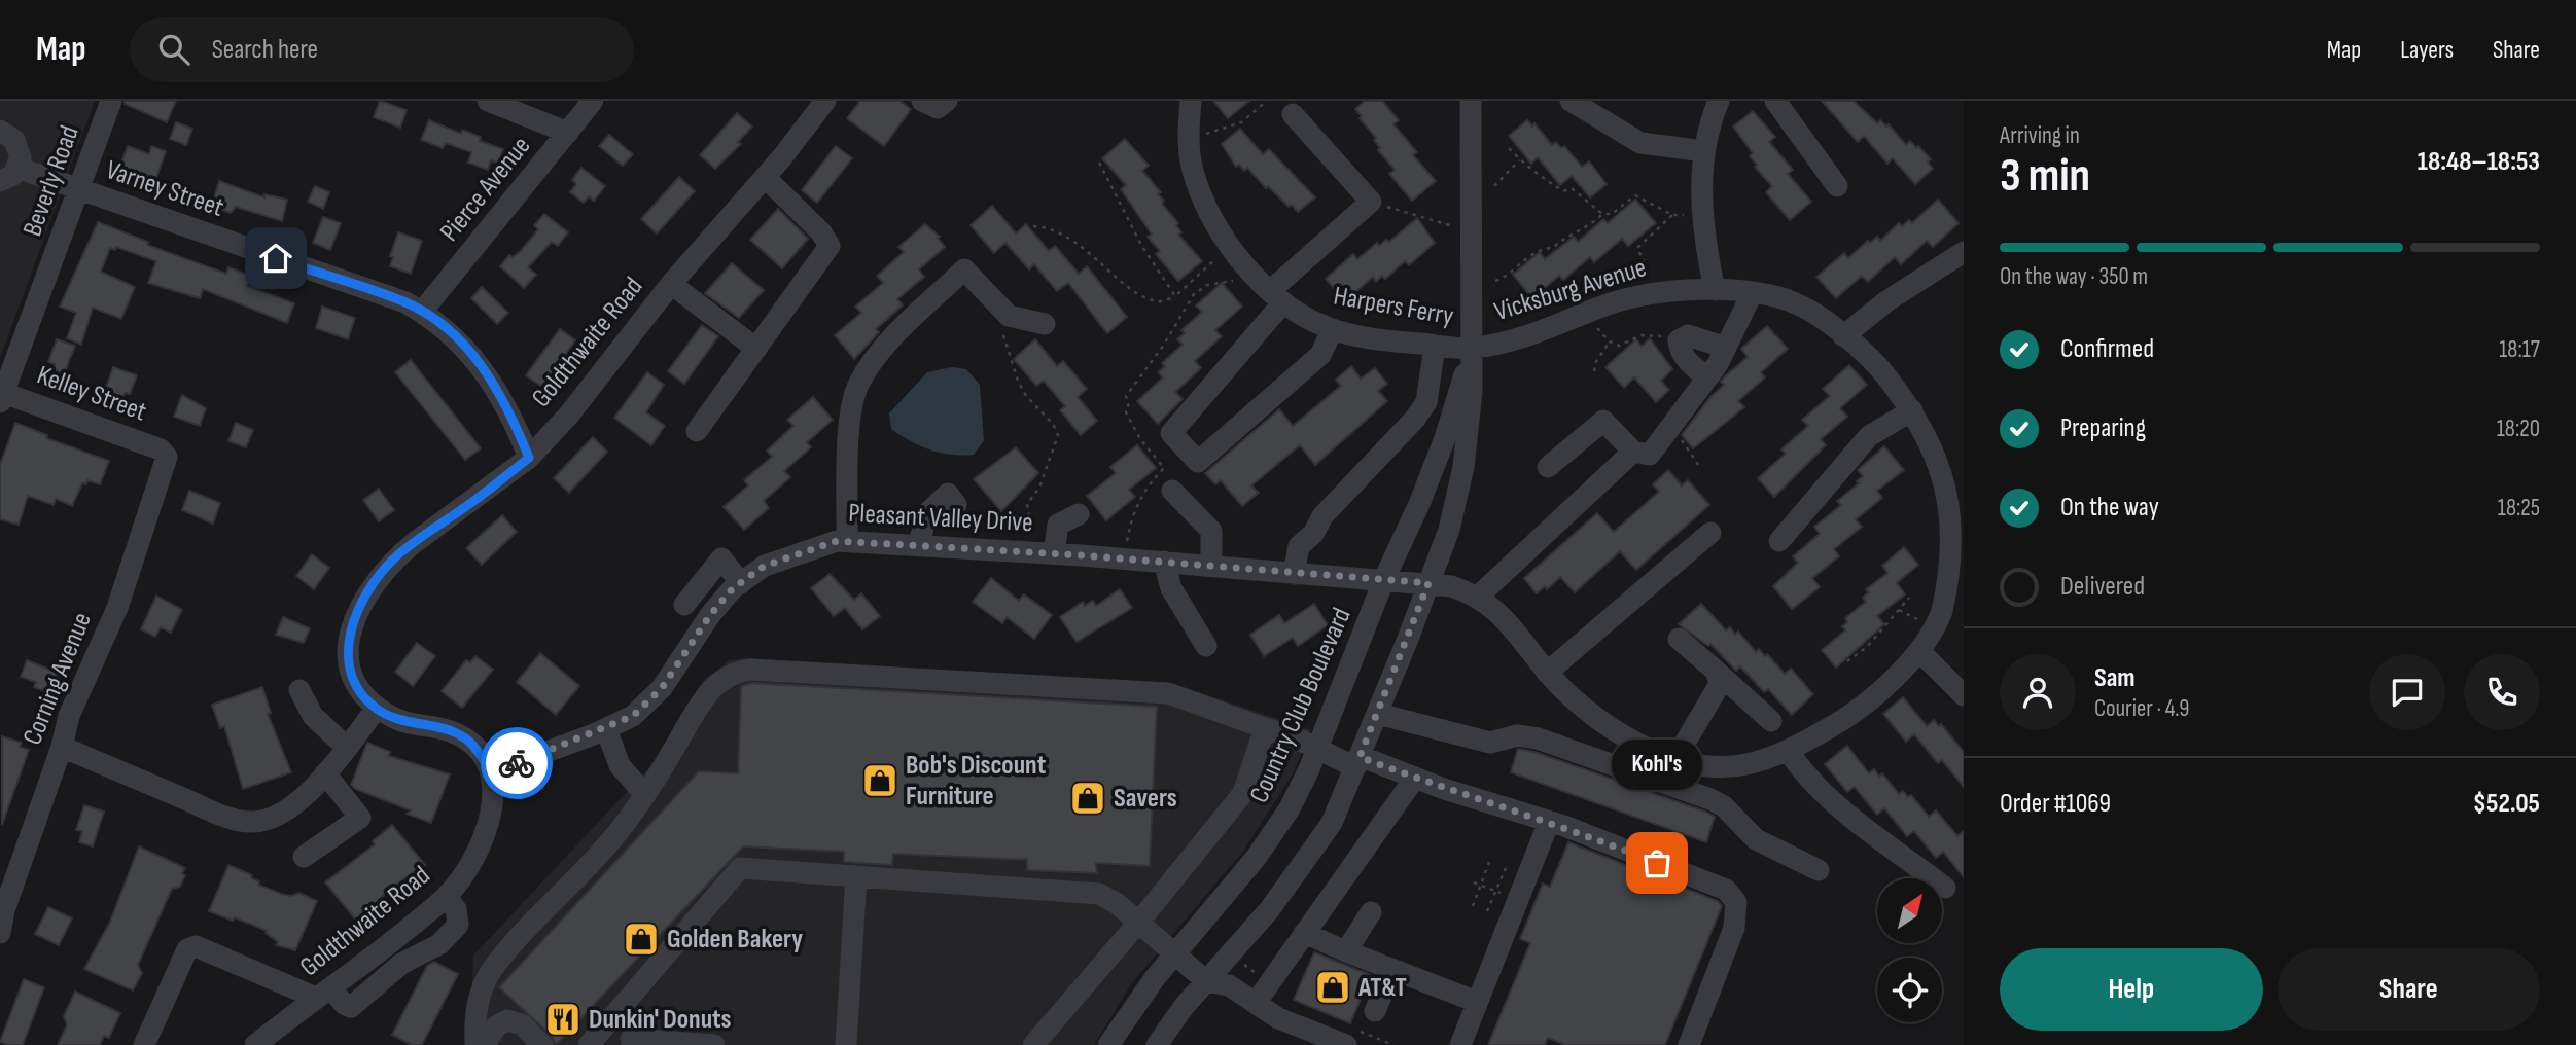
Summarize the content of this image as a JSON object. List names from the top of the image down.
{
  "streets": {
    "street": [
      "Beverly Road",
      "Varney Street",
      "Pierce Avenue",
      "Vicksburg Avenue",
      "Harpers Ferry",
      "Goldthwaite Road",
      "Kelley Street",
      "Pleasant Valley Drive",
      "Corning Avenue",
      "Country Club Boulevard"
    ]
  },
  "crossings": [
    ["Beverly Road", "Varney Street"],
    ["Beverly Road", "Kelley Street"],
    ["Varney Street", "Pierce Avenue"],
    ["Varney Street", "Goldthwaite Road"],
    ["Vicksburg Avenue", "Harpers Ferry"],
    ["Vicksburg Avenue", "Pleasant Valley Drive"],
    ["Vicksburg Avenue", "Country Club Boulevard"],
    ["Harpers Ferry", "Country Club Boulevard"],
    ["Goldthwaite Road", "Pleasant Valley Drive"],
    ["Kelley Street", "Corning Avenue"],
    ["Pleasant Valley Drive", "Country Club Boulevard"]
  ],
  "places": {
    "shop": [
      "Bob's Discount Furniture",
      "Savers",
      "Golden Bakery",
      "AT&T"
    ],
    "other": ["Kohl's"],
    "restaurant": ["Dunkin' Donuts"]
  },
  "north": "top right",
  "page": {
    "header": "Map",
    "search": "Search here",
    "nav": ["Map", "Layers", "Share"],
    "heading": ["3 min", "Arriving in", "18:48–18:53"],
    "panel": [
      "Sam",
      "Courier · 4.9",
      "Order #1069",
      "$52.05"
    ],
    "bar": "On the way · 350 m",
    "list": [
      ["Confirmed", "18:17"],
      ["Preparing", "18:20"],
      ["On the way", "18:25"],
      "Delivered"
    ],
    "bubble": "Kohl's",
    "buttons": ["Help", "Share"]
  }
}
